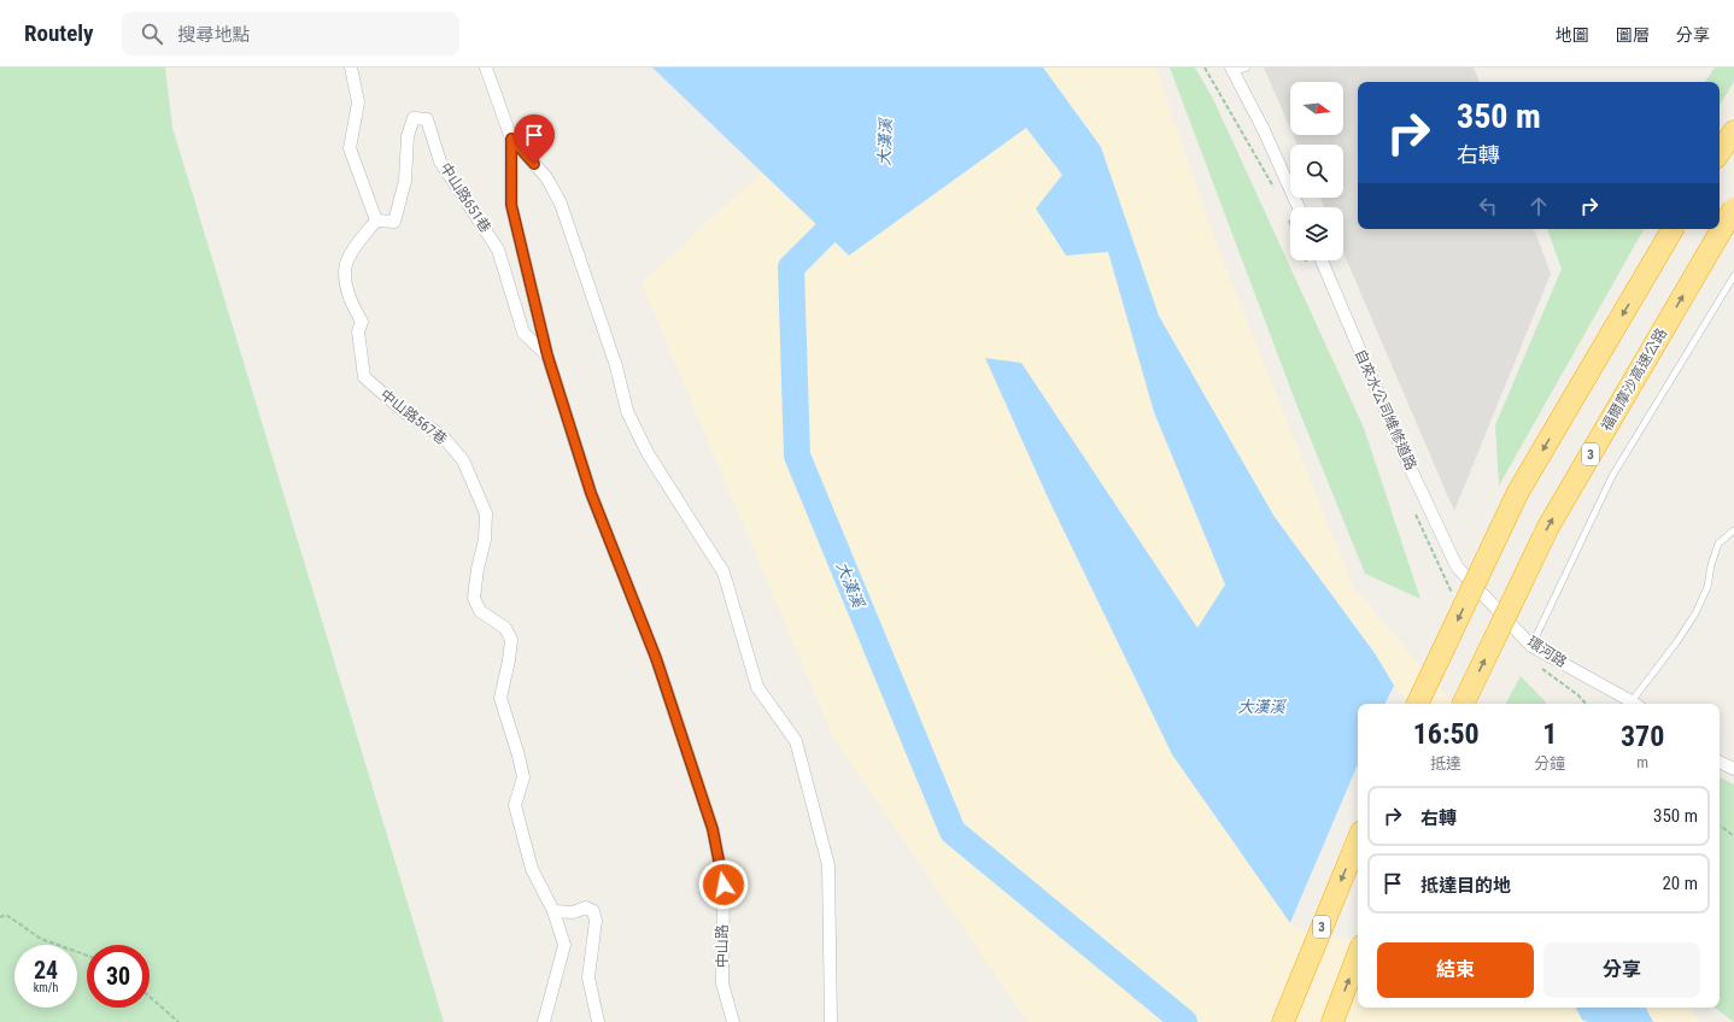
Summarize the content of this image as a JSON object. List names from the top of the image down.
{
  "streets": {
    "highway": ["福爾摩沙高速公路", "3"],
    "street": [
      "中山路651巷",
      "自來水公司維修道路",
      "中山路567巷",
      "環河路",
      "中山路"
    ]
  },
  "crossings": [
    ["中山路651巷", "中山路567巷"],
    ["中山路651巷", "中山路"],
    ["自來水公司維修道路", "環河路"]
  ],
  "water": ["大漢溪"],
  "north": "right",
  "page": {
    "header": "Routely",
    "search": "搜尋地點",
    "nav": ["地圖", "圖層", "分享"],
    "turn": ["350 m", "右轉"],
    "eta": [
      "16:50",
      "抵達",
      "1",
      "分鐘",
      "370",
      "m"
    ],
    "list": [
      {
        "name": "右轉",
        "value": "350 m"
      },
      {
        "name": "抵達目的地",
        "value": "20 m"
      }
    ],
    "buttons": ["結束", "分享"],
    "speed": "24 km/h",
    "limit": "30"
  }
}
